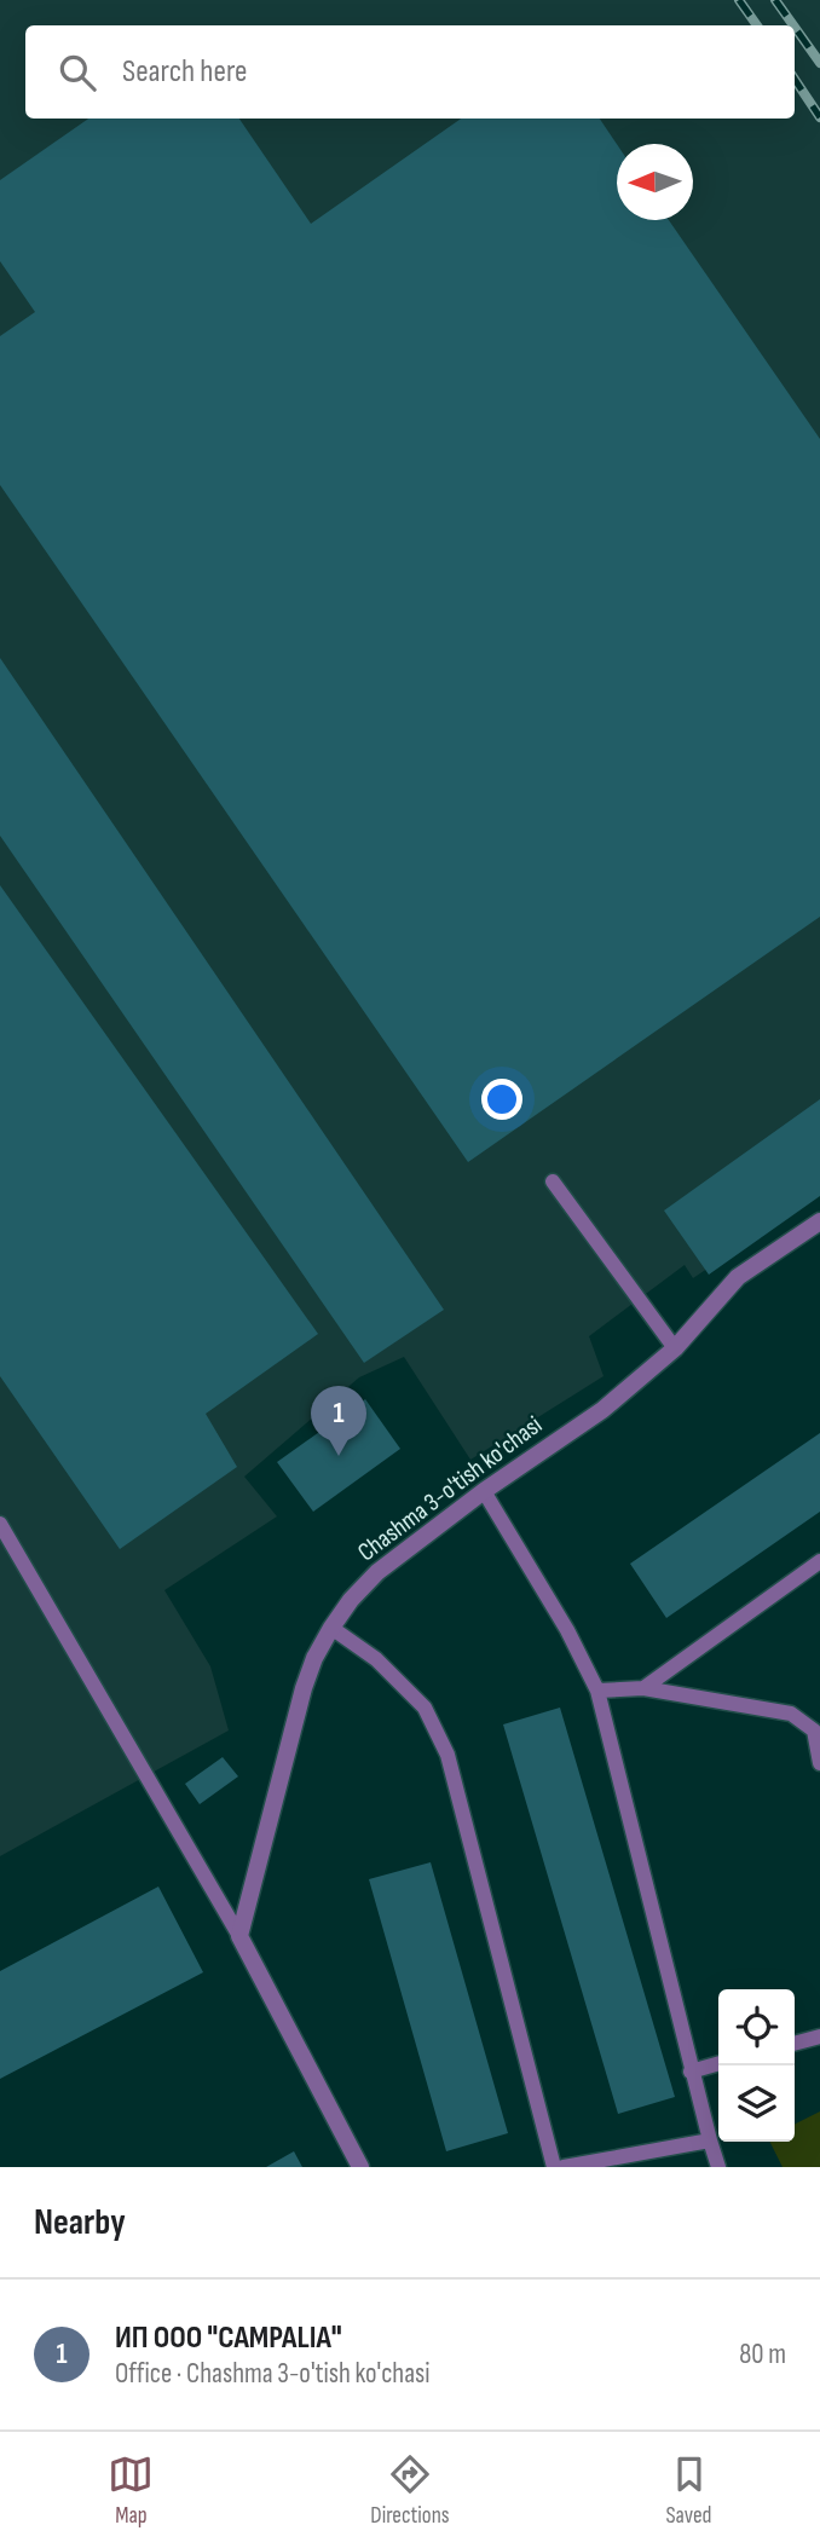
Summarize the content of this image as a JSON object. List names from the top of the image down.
{
  "streets": {
    "street": ["Chashma 3-o'tish ko'chasi"]
  },
  "north": "left",
  "page": {
    "search": "Search here",
    "pins": "1",
    "heading": "Nearby",
    "list": [
      {
        "mark": "1",
        "name": "ИП ООО \"CAMPALIA\"",
        "note": "Office · Chashma 3-o'tish ko'chasi",
        "value": "80 m"
      }
    ],
    "nav": ["Map", "Directions", "Saved"]
  }
}
